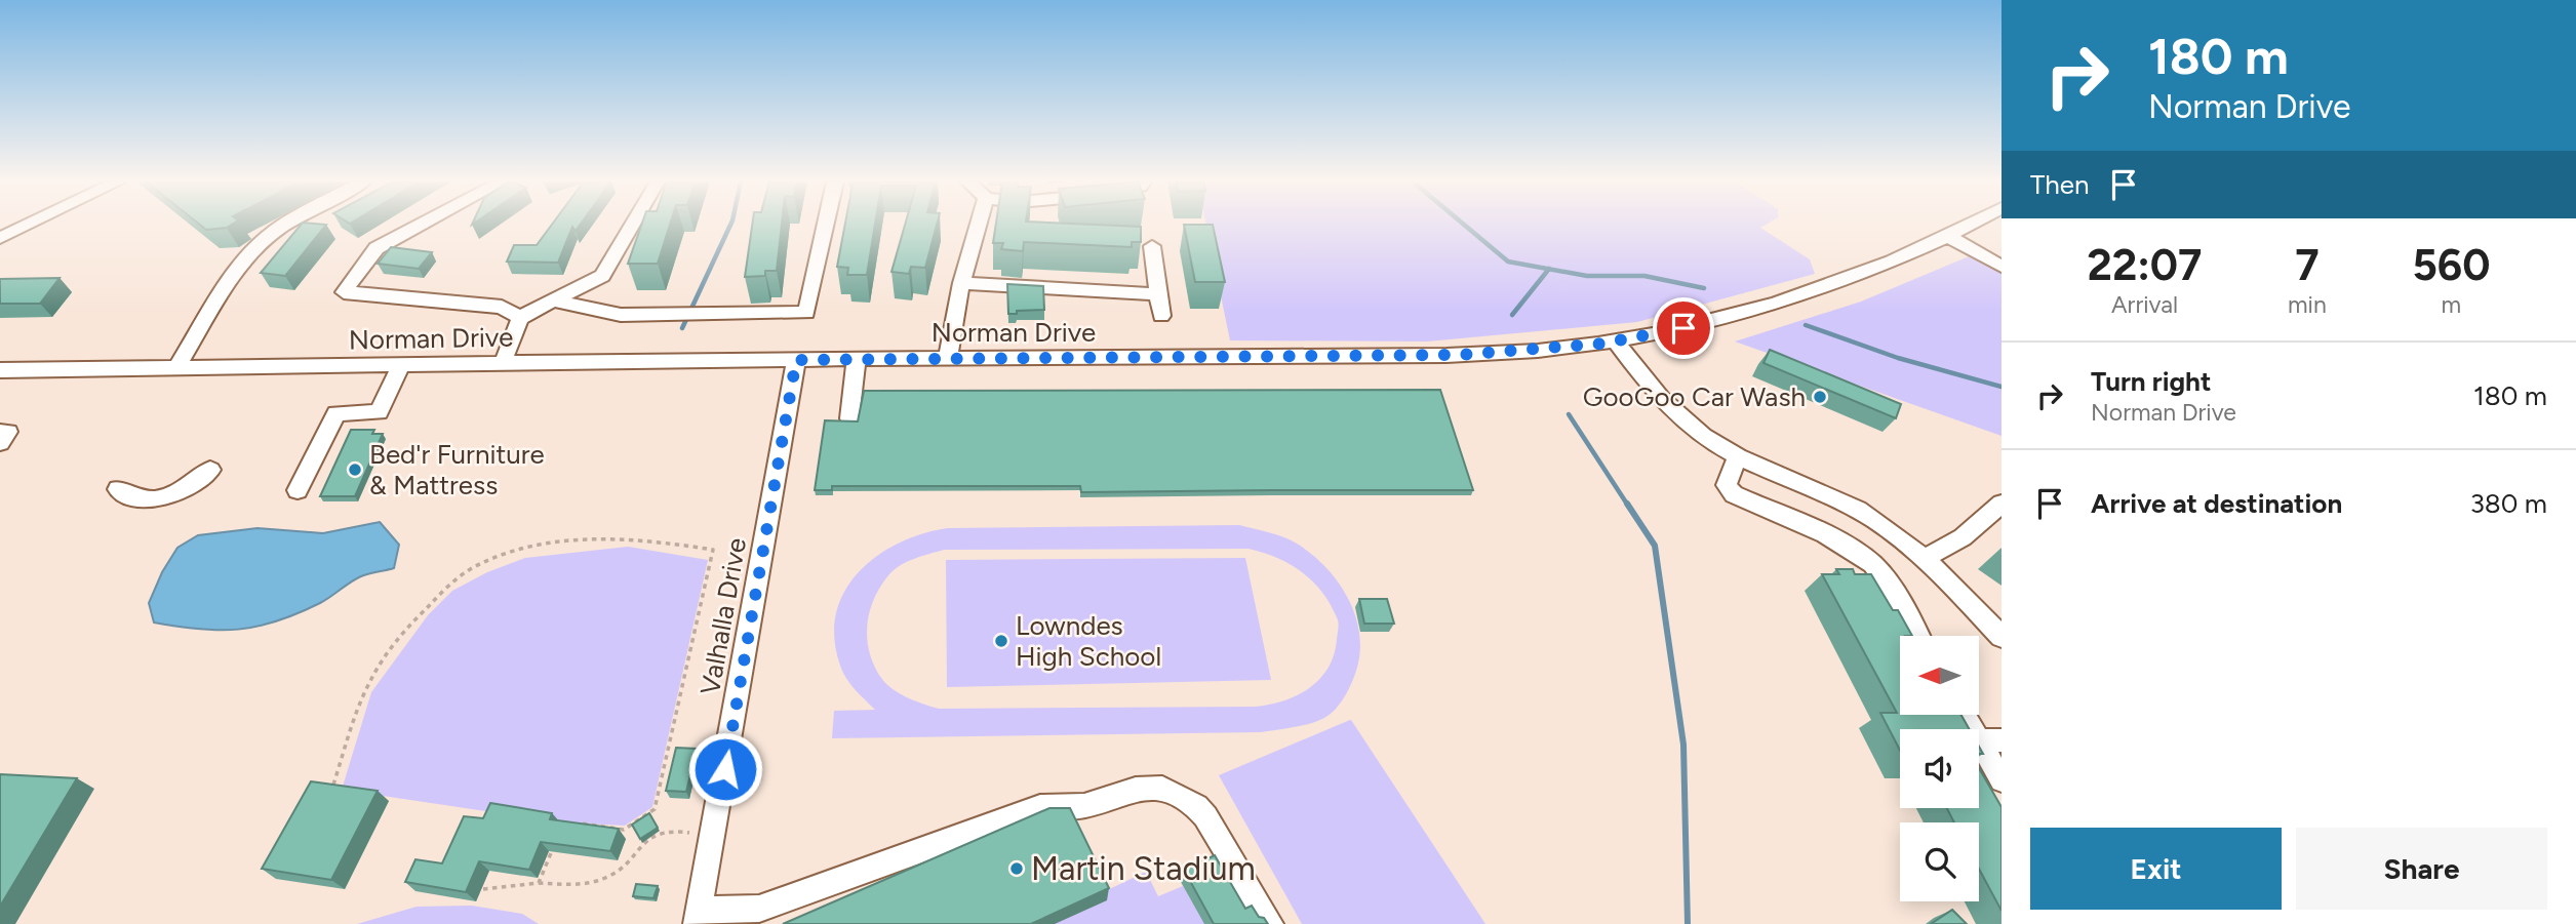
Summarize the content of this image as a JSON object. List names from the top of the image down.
{
  "streets": {
    "street": ["Norman Drive", "Valhalla Drive"]
  },
  "crossings": [
    ["Norman Drive", "Valhalla Drive"]
  ],
  "places": [
    "GooGoo Car Wash",
    "Bed'r Furniture & Mattress",
    "Lowndes High School",
    "Martin Stadium"
  ],
  "north": "left",
  "page": {
    "turn": ["180 m", "Norman Drive"],
    "then": "Then",
    "eta": [
      "22:07",
      "Arrival",
      "7",
      "min",
      "560",
      "m"
    ],
    "list": [
      {
        "name": "Turn right",
        "note": "Norman Drive",
        "value": "180 m"
      },
      {
        "name": "Arrive at destination",
        "value": "380 m"
      }
    ],
    "buttons": ["Exit", "Share"]
  }
}
